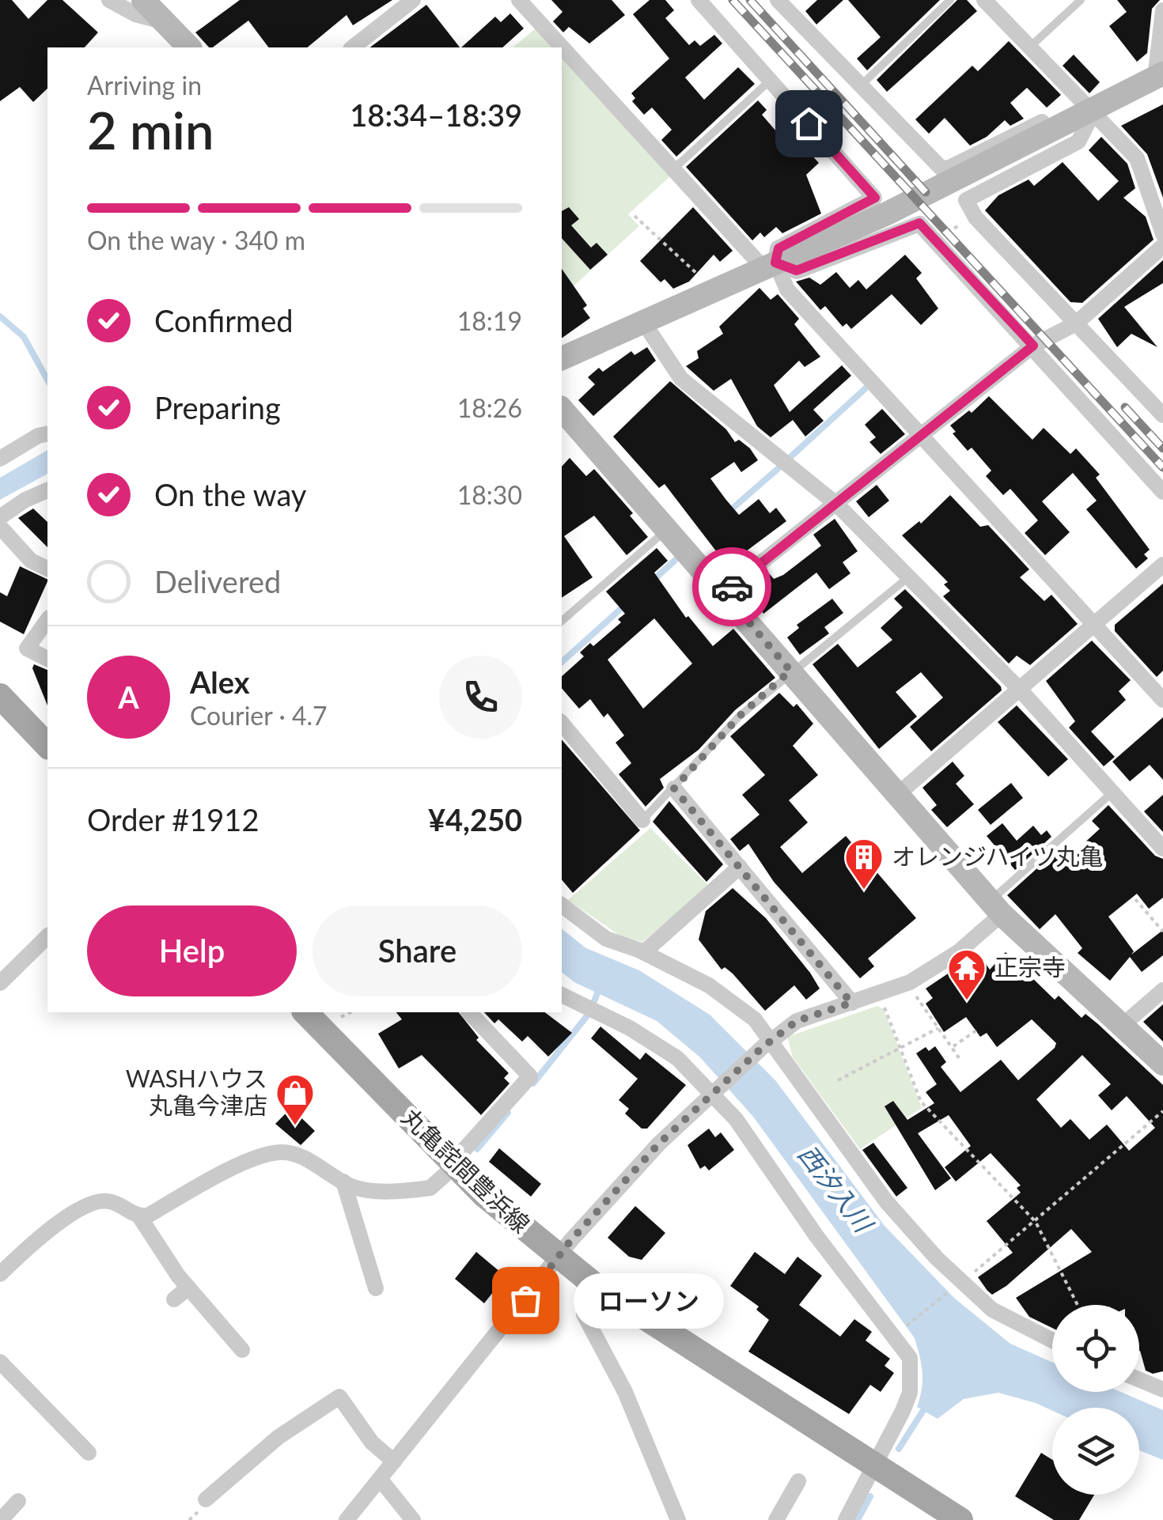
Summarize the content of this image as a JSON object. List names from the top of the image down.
{
  "streets": {
    "main road": ["丸亀詫間豊浜線"]
  },
  "water": ["西汐入川"],
  "places": {
    "building": ["オレンジハイツ丸亀"],
    "temple": ["正宗寺"],
    "shop": ["WASHハウス 丸亀今津店"],
    "other": ["ローソン"]
  },
  "page": {
    "heading": ["2 min", "Arriving in", "18:34–18:39"],
    "panel": [
      "Alex",
      "Courier · 4.7",
      "Order #1912",
      "¥4,250"
    ],
    "bar": "On the way · 340 m",
    "list": [
      ["Confirmed", "18:19"],
      ["Preparing", "18:26"],
      ["On the way", "18:30"],
      "Delivered"
    ],
    "round": "A",
    "buttons": ["Help", "Share"],
    "bubble": "ローソン"
  }
}
